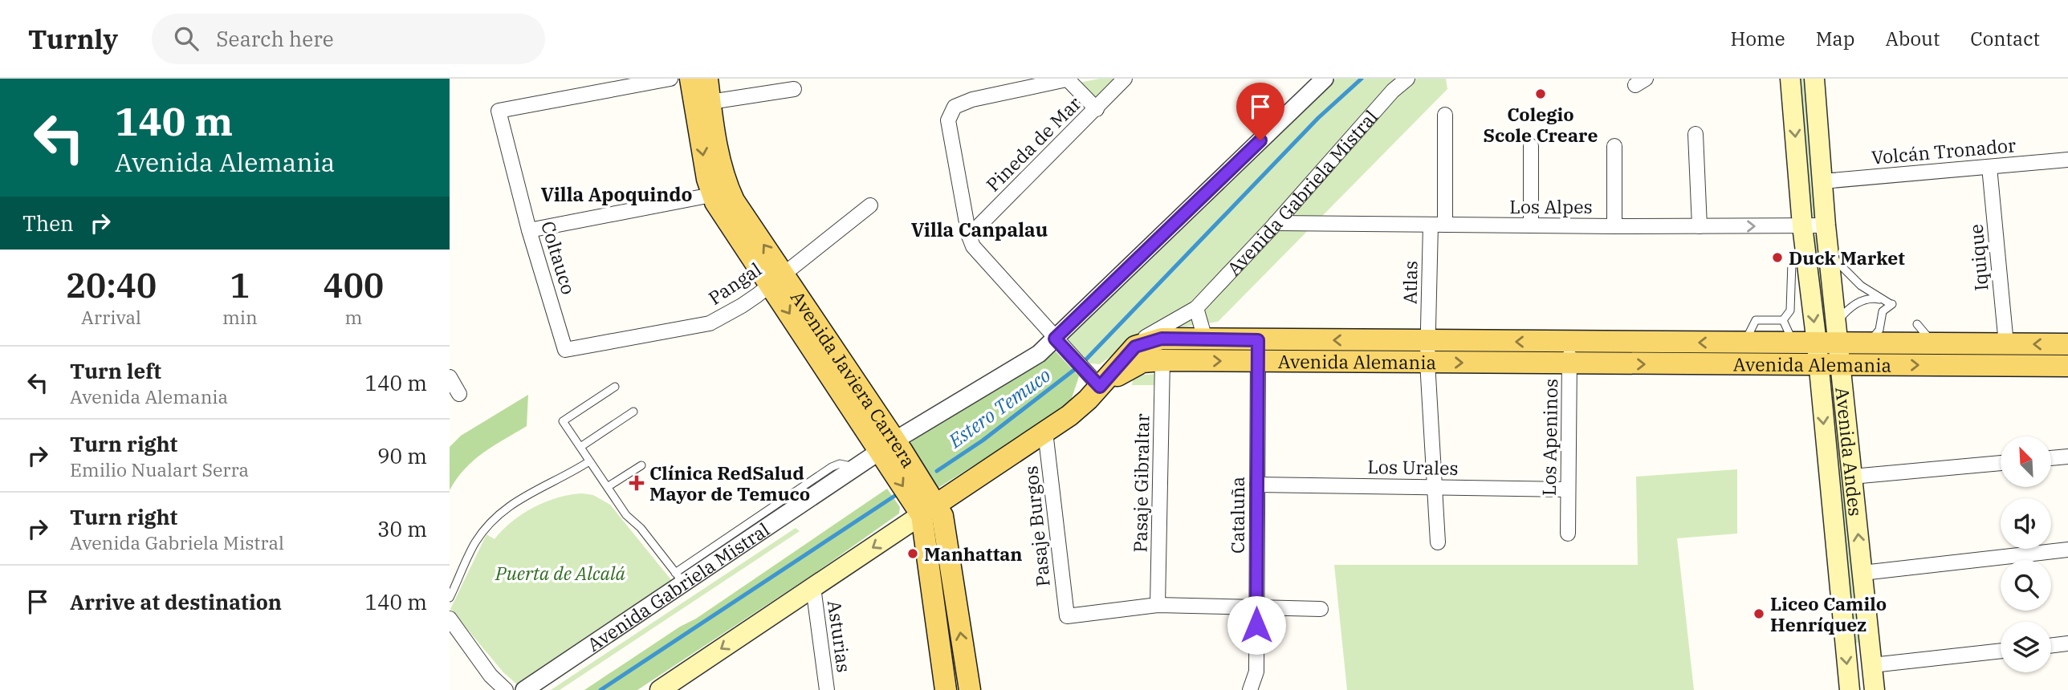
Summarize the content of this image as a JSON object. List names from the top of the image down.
{
  "streets": {
    "main road": ["Avenida Alemania", "Avenida Javiera Carrera", "Avenida Andes"],
    "street": [
      "Pineda de Mar",
      "Volcán Tronador",
      "Avenida Gabriela Mistral",
      "Los Alpes",
      "Coltauco",
      "Iquique",
      "Atlas",
      "Pangal",
      "Los Apeninos",
      "Los Urales",
      "Pasaje Gibraltar",
      "Cataluña",
      "Pasaje Burgos",
      "Asturias"
    ]
  },
  "crossings": [
    ["Volcán Tronador", "Iquique"],
    ["Volcán Tronador", "Avenida Andes"],
    ["Avenida Gabriela Mistral", "Los Alpes"],
    ["Avenida Gabriela Mistral", "Avenida Alemania"],
    ["Avenida Gabriela Mistral", "Avenida Javiera Carrera"],
    ["Los Alpes", "Atlas"],
    ["Los Alpes", "Avenida Andes"],
    ["Coltauco", "Pangal"],
    ["Iquique", "Avenida Alemania"],
    ["Atlas", "Avenida Alemania"],
    ["Atlas", "Los Urales"],
    ["Pangal", "Avenida Javiera Carrera"],
    ["Avenida Alemania", "Los Apeninos"],
    ["Avenida Alemania", "Avenida Andes"],
    ["Avenida Alemania", "Pasaje Gibraltar"],
    ["Avenida Alemania", "Cataluña"],
    ["Los Apeninos", "Los Urales"],
    ["Los Urales", "Cataluña"],
    ["Pasaje Gibraltar", "Pasaje Burgos"]
  ],
  "districts": ["Villa Apoquindo", "Villa Canpalau"],
  "water": ["Estero Temuco"],
  "parks": ["Puerta de Alcalá"],
  "places": {
    "other": [
      "Colegio Scole Creare",
      "Duck Market",
      "Manhattan",
      "Liceo Camilo Henríquez"
    ],
    "health": ["Clínica RedSalud Mayor de Temuco"]
  },
  "north": "top left",
  "page": {
    "header": "Turnly",
    "search": "Search here",
    "nav": [
      "Home",
      "Map",
      "About",
      "Contact"
    ],
    "turn": ["140 m", "Avenida Alemania"],
    "then": "Then",
    "eta": [
      "20:40",
      "Arrival",
      "1",
      "min",
      "400",
      "m"
    ],
    "list": [
      {
        "name": "Turn left",
        "note": "Avenida Alemania",
        "value": "140 m"
      },
      {
        "name": "Turn right",
        "note": "Emilio Nualart Serra",
        "value": "90 m"
      },
      {
        "name": "Turn right",
        "note": "Avenida Gabriela Mistral",
        "value": "30 m"
      },
      {
        "name": "Arrive at destination",
        "value": "140 m"
      }
    ]
  }
}
